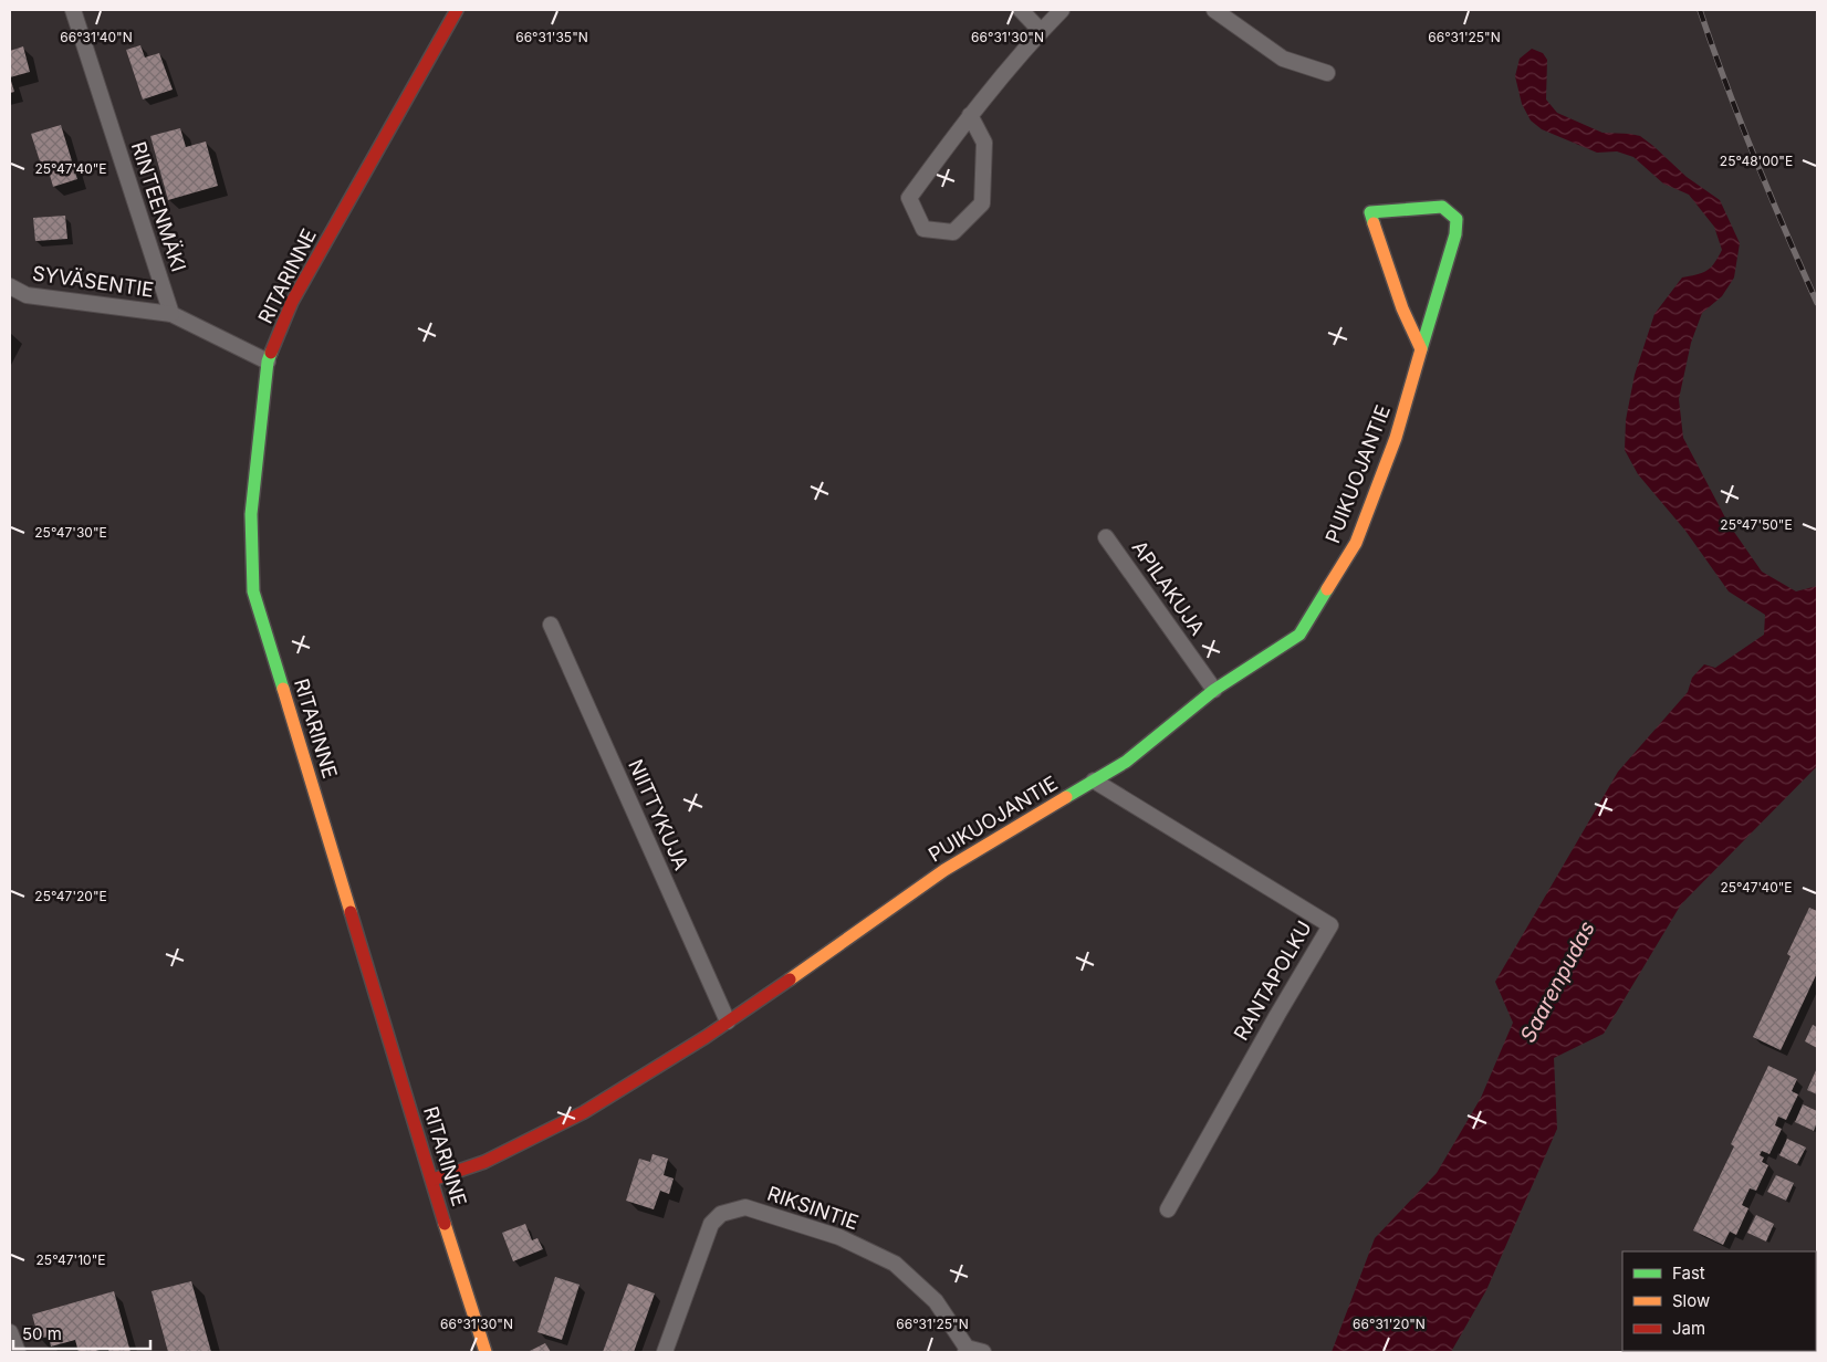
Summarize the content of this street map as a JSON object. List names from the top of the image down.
{
  "streets": {
    "street": [
      "RINTEENMÄKI",
      "RITARINNE",
      "SYVÄSENTIE",
      "PUIKUOJANTIE",
      "APILAKUJA",
      "NIITTYKUJA",
      "RANTAPOLKU",
      "RIKSINTIE"
    ]
  },
  "crossings": [
    ["RINTEENMÄKI", "SYVÄSENTIE"],
    ["RITARINNE", "PUIKUOJANTIE"],
    ["PUIKUOJANTIE", "APILAKUJA"],
    ["PUIKUOJANTIE", "NIITTYKUJA"],
    ["PUIKUOJANTIE", "RANTAPOLKU"]
  ],
  "water": ["Saarenpudas"],
  "legend": ["Fast", "Slow", "Jam"],
  "scale_bar": "50 m",
  "coordinates": [
    "66°31'40\"N",
    "66°31'35\"N",
    "66°31'30\"N",
    "66°31'25\"N",
    "25°48'00\"E",
    "25°47'40\"E",
    "25°47'50\"E",
    "25°47'30\"E",
    "25°47'20\"E",
    "25°47'10\"E",
    "66°31'20\"N"
  ]
}
